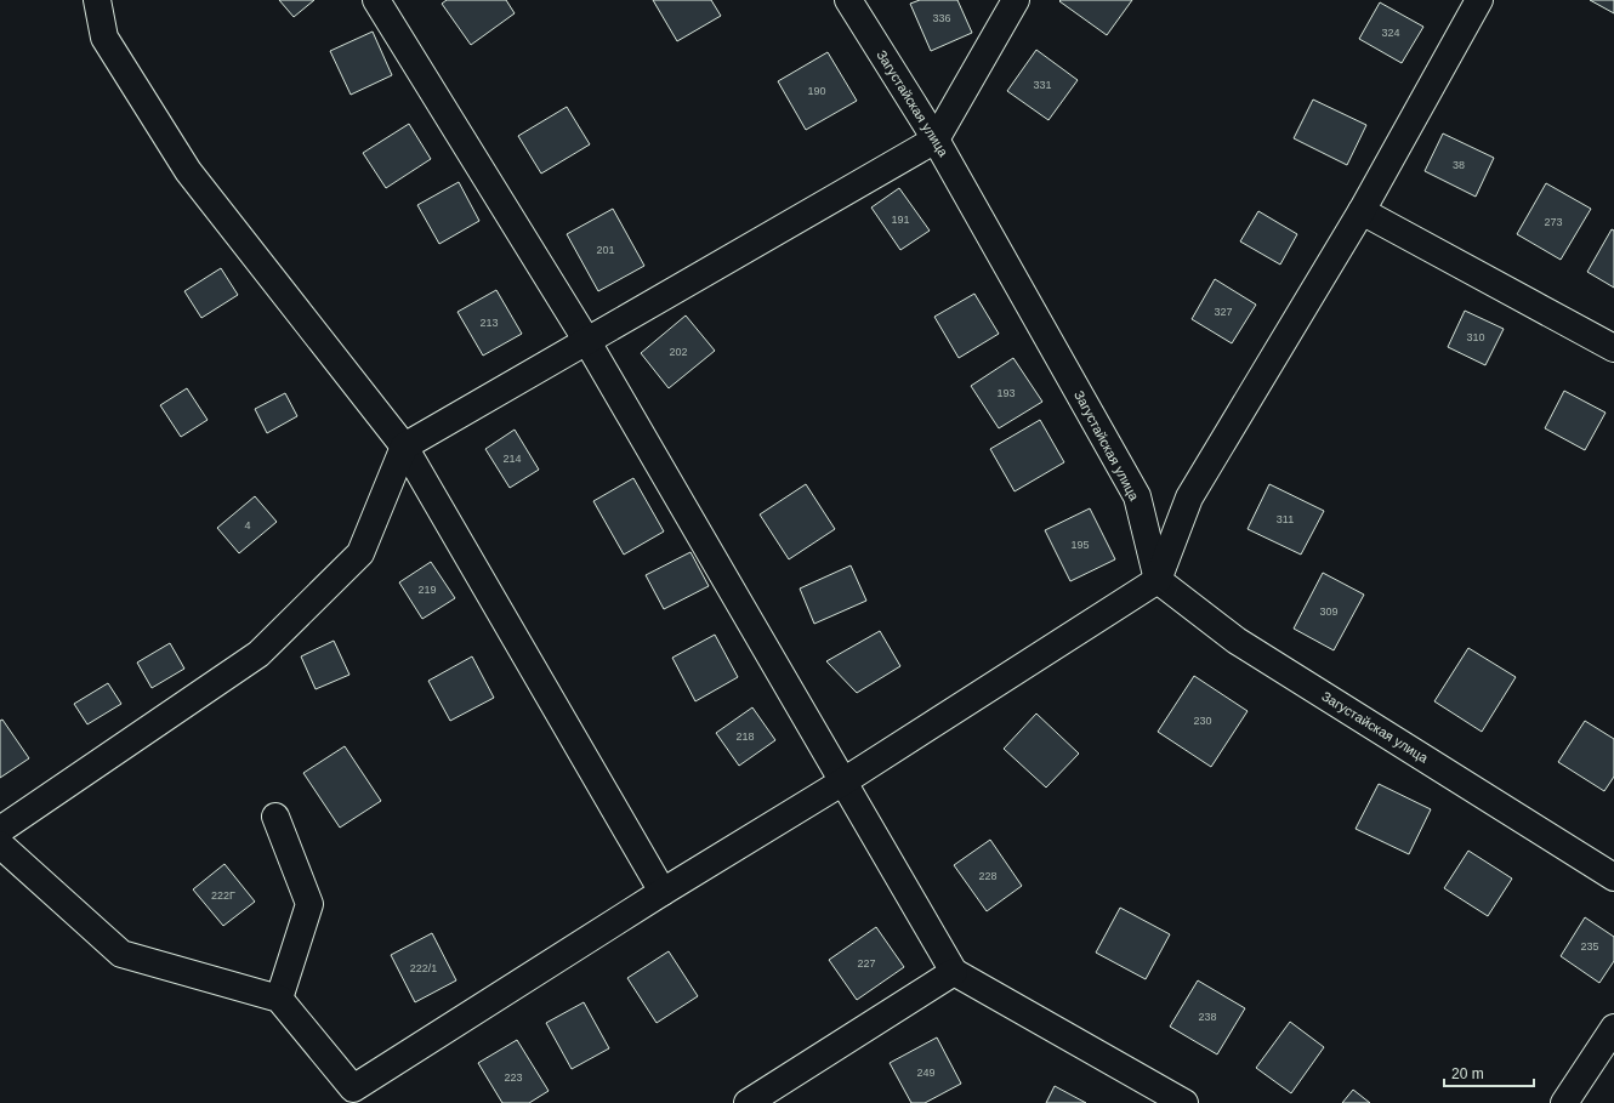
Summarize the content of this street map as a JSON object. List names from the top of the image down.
{
  "streets": {
    "street": ["Загустайская улица"]
  },
  "house_numbers": [
    "336",
    "324",
    "331",
    "190",
    "38",
    "191",
    "273",
    "201",
    "327",
    "213",
    "310",
    "202",
    "193",
    "214",
    "311",
    "4",
    "195",
    "219",
    "309",
    "230",
    "218",
    "228",
    "222Г",
    "235",
    "227",
    "222/1",
    "238",
    "249",
    "223"
  ],
  "scale_bar": "20 m"
}
